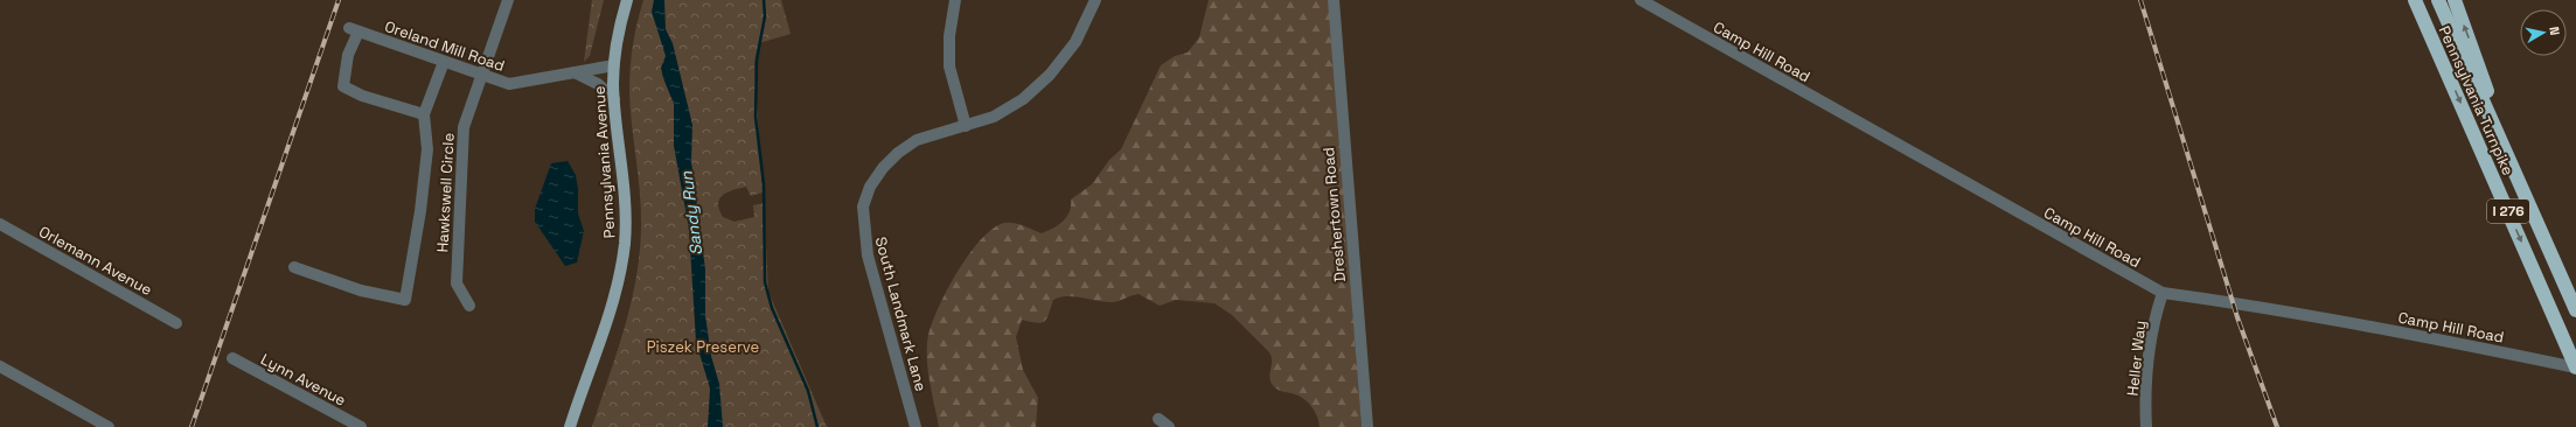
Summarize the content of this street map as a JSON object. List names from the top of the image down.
{
  "streets": {
    "highway": ["Pennsylvania Turnpike", "I 276"],
    "main road": ["Pennsylvania Avenue"],
    "street": [
      "Oreland Mill Road",
      "Camp Hill Road",
      "Hawkswell Circle",
      "Dreshertown Road",
      "Orlemann Avenue",
      "South Landmark Lane",
      "Heller Way",
      "Lynn Avenue"
    ]
  },
  "crossings": [
    ["Oreland Mill Road", "Pennsylvania Avenue"],
    ["Oreland Mill Road", "Hawkswell Circle"],
    ["Camp Hill Road", "Pennsylvania Turnpike"],
    ["Camp Hill Road", "Heller Way"]
  ],
  "water": ["Sandy Run"],
  "parks": ["Piszek Preserve"],
  "north": "right"
}
